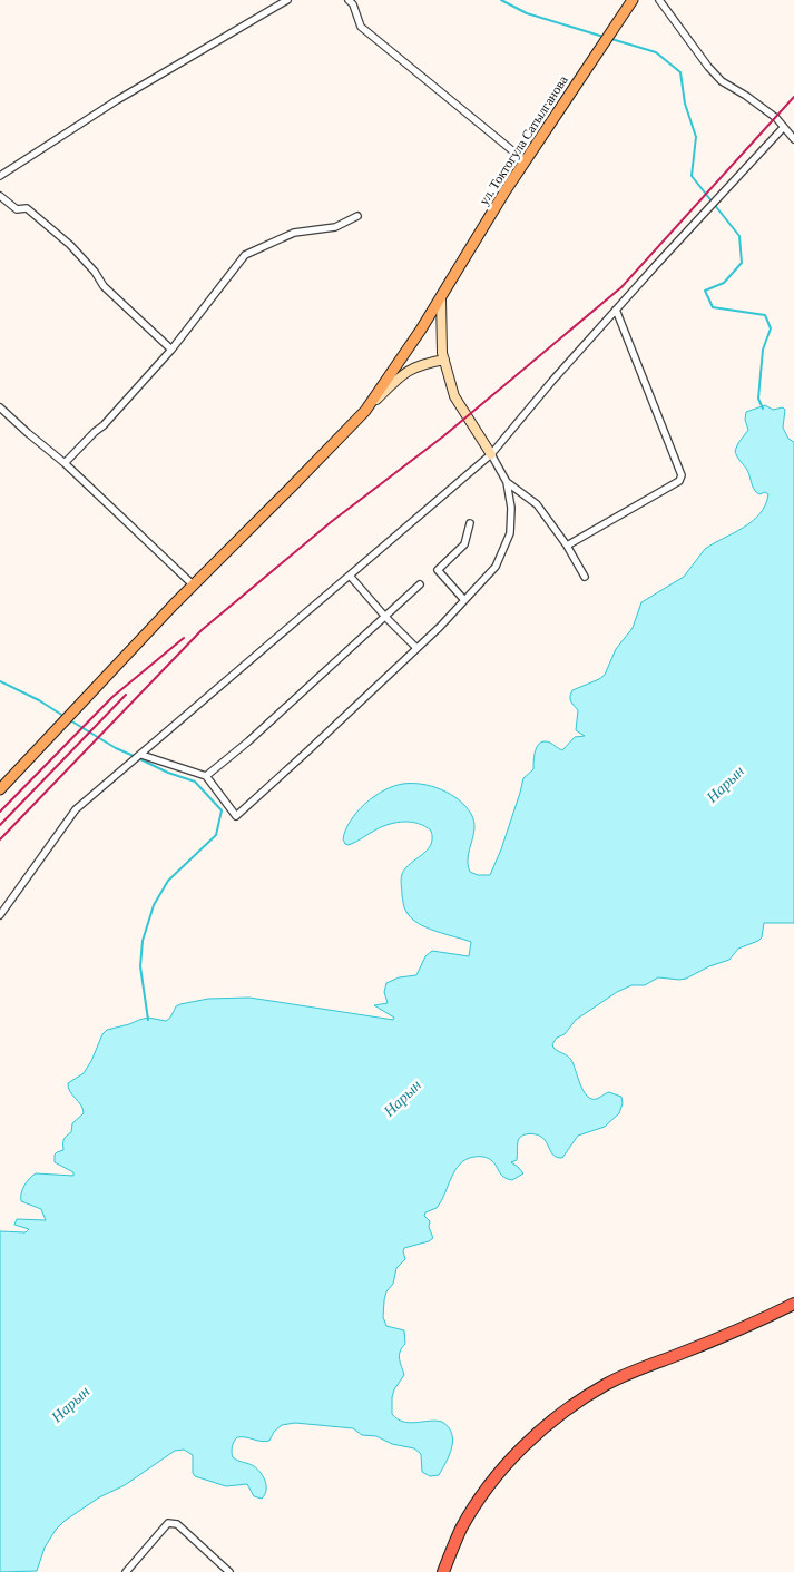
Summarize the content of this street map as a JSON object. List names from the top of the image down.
{
  "streets": {
    "main road": ["ул. Токтогула Сатылганова"]
  },
  "water": ["Нарын"]
}
